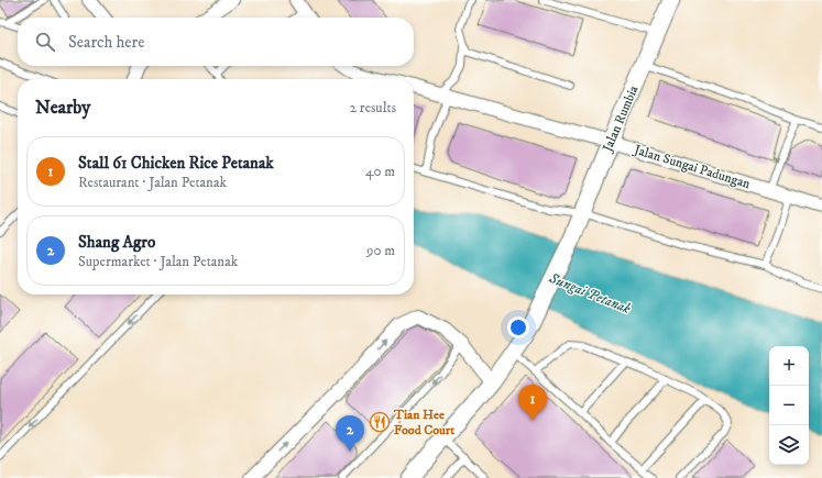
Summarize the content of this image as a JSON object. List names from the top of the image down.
{
  "streets": {
    "street": ["Jalan Rumbia", "Jalan Sungai Padungan"]
  },
  "crossings": [
    ["Jalan Rumbia", "Jalan Sungai Padungan"]
  ],
  "water": ["Sungai Petanak"],
  "places": {
    "restaurant": ["Tian Hee Food Court"]
  },
  "page": {
    "search": "Search here",
    "heading": ["Nearby", "2 results"],
    "list": [
      {
        "mark": "1",
        "name": "Stall 61 Chicken Rice Petanak",
        "note": "Restaurant · Jalan Petanak",
        "value": "40 m"
      },
      {
        "mark": "2",
        "name": "Shang Agro",
        "note": "Supermarket · Jalan Petanak",
        "value": "90 m"
      }
    ],
    "map_buttons": ["+", "−"],
    "pins": ["1", "2"]
  }
}
